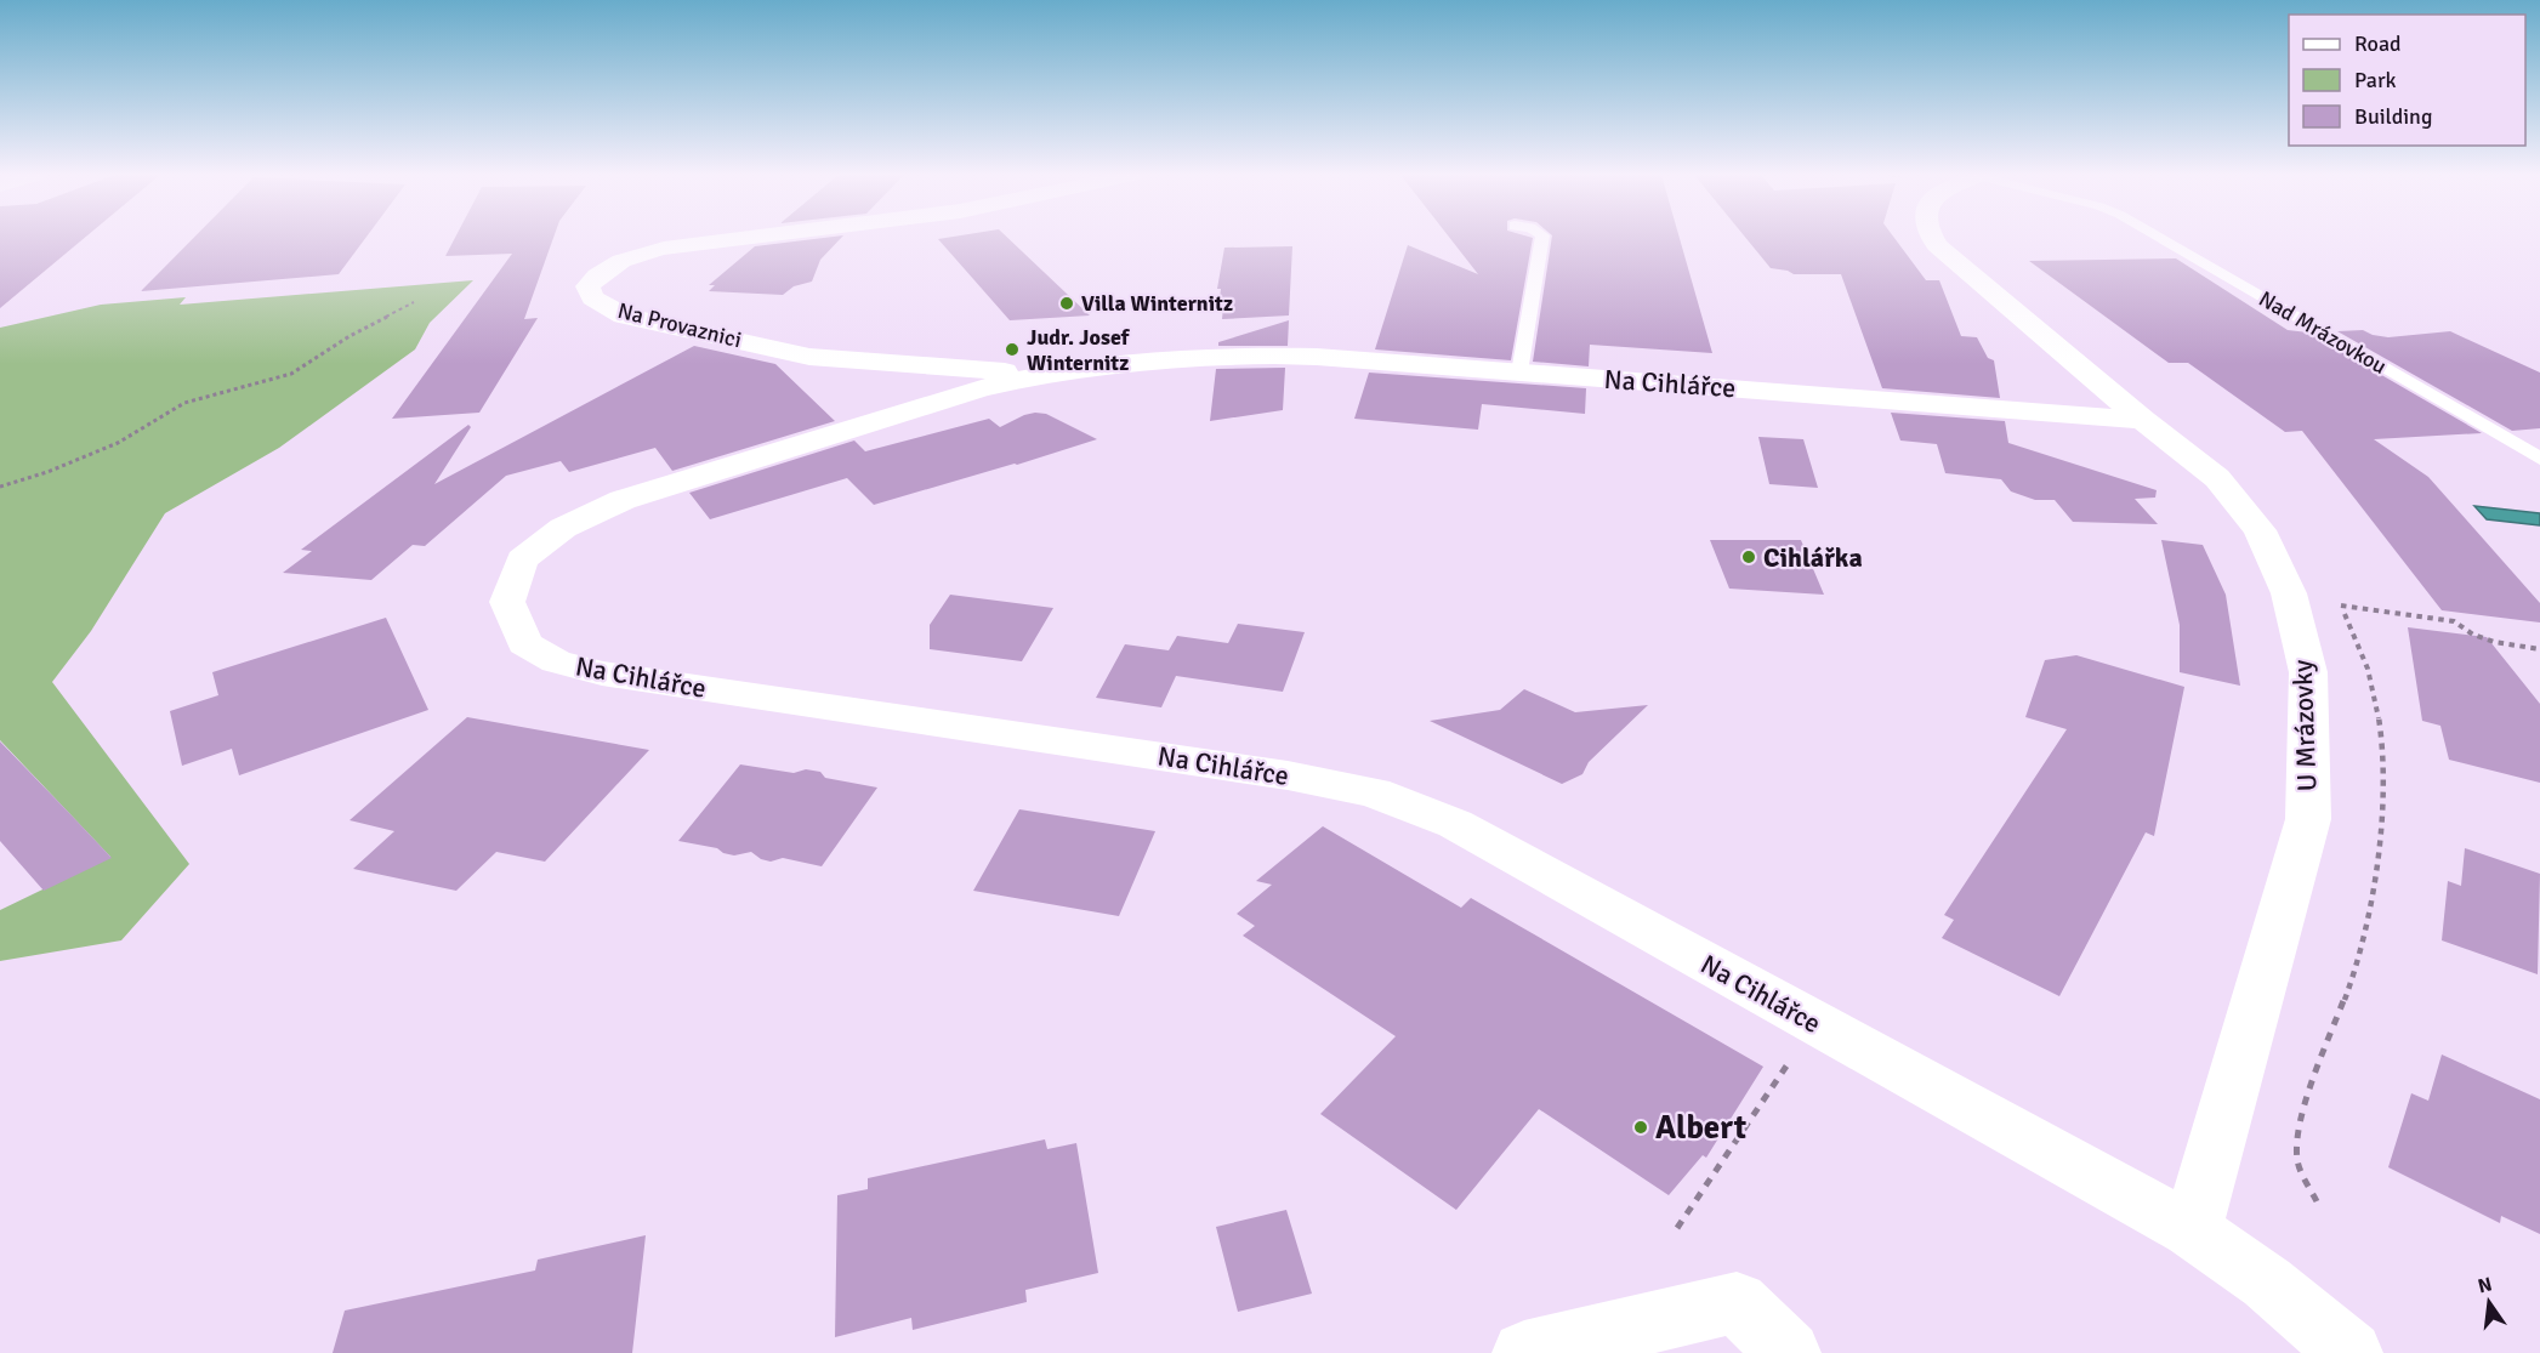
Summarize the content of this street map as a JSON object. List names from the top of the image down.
{
  "streets": {
    "street": ["Na Provaznici", "Na Cihlářce", "U Mrázovky"],
    "lane": ["Nad Mrázovkou"]
  },
  "crossings": [
    ["Na Provaznici", "Na Cihlářce"],
    ["Na Cihlářce", "U Mrázovky"]
  ],
  "places": [
    "Villa Winternitz",
    "Judr. Josef Winternitz",
    "Cihlářka",
    "Albert"
  ],
  "legend": ["Road", "Park", "Building"],
  "north": "top"
}
